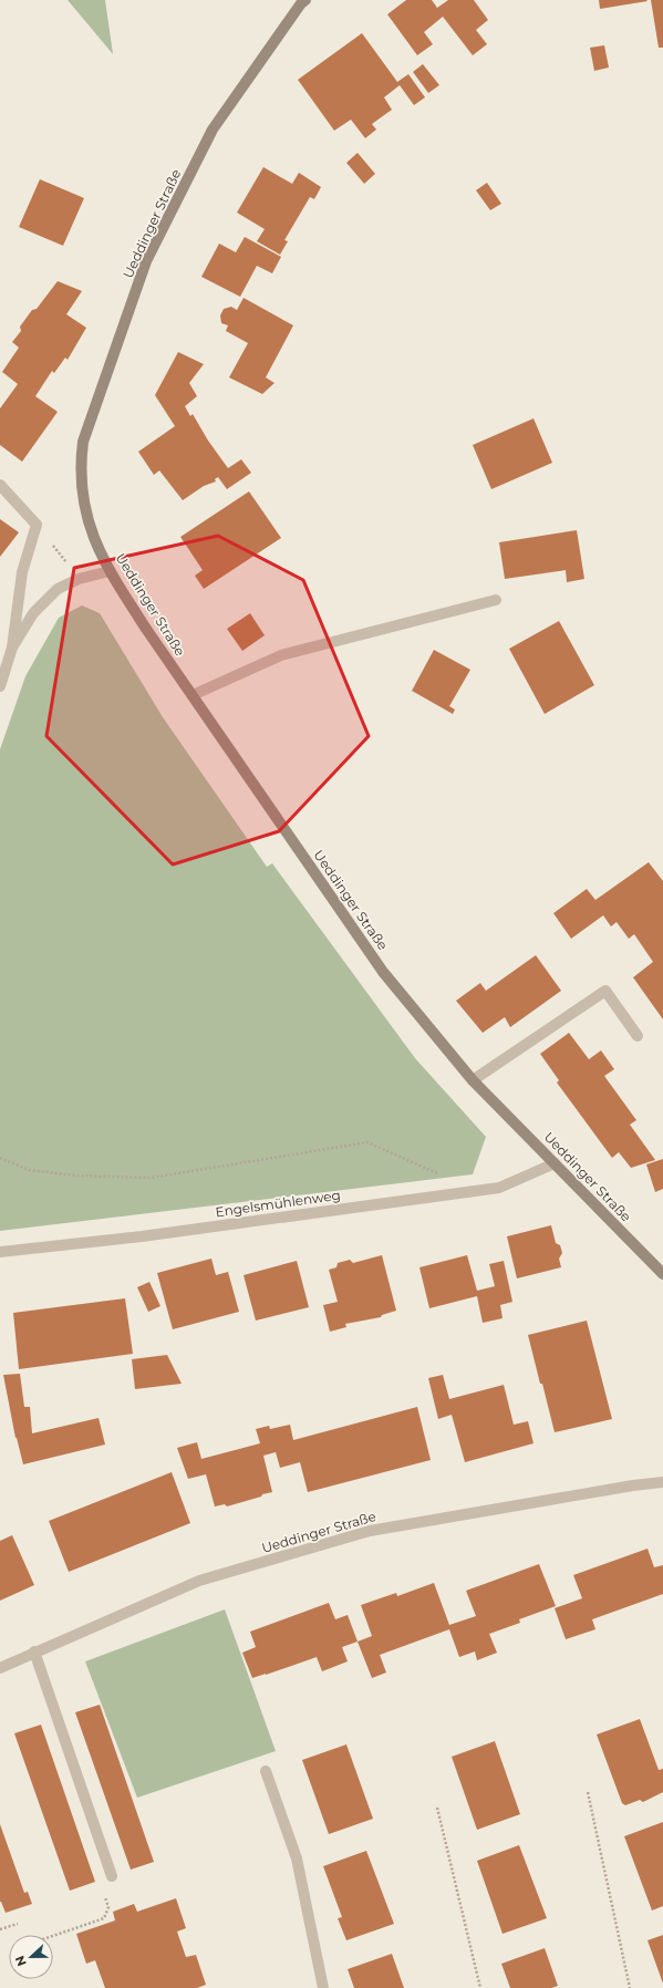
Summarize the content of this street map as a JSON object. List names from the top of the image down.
{
  "streets": {
    "street": ["Ueddinger Straße", "Engelsmühlenweg"]
  },
  "crossings": [
    ["Ueddinger Straße", "Engelsmühlenweg"]
  ],
  "north": "left"
}
